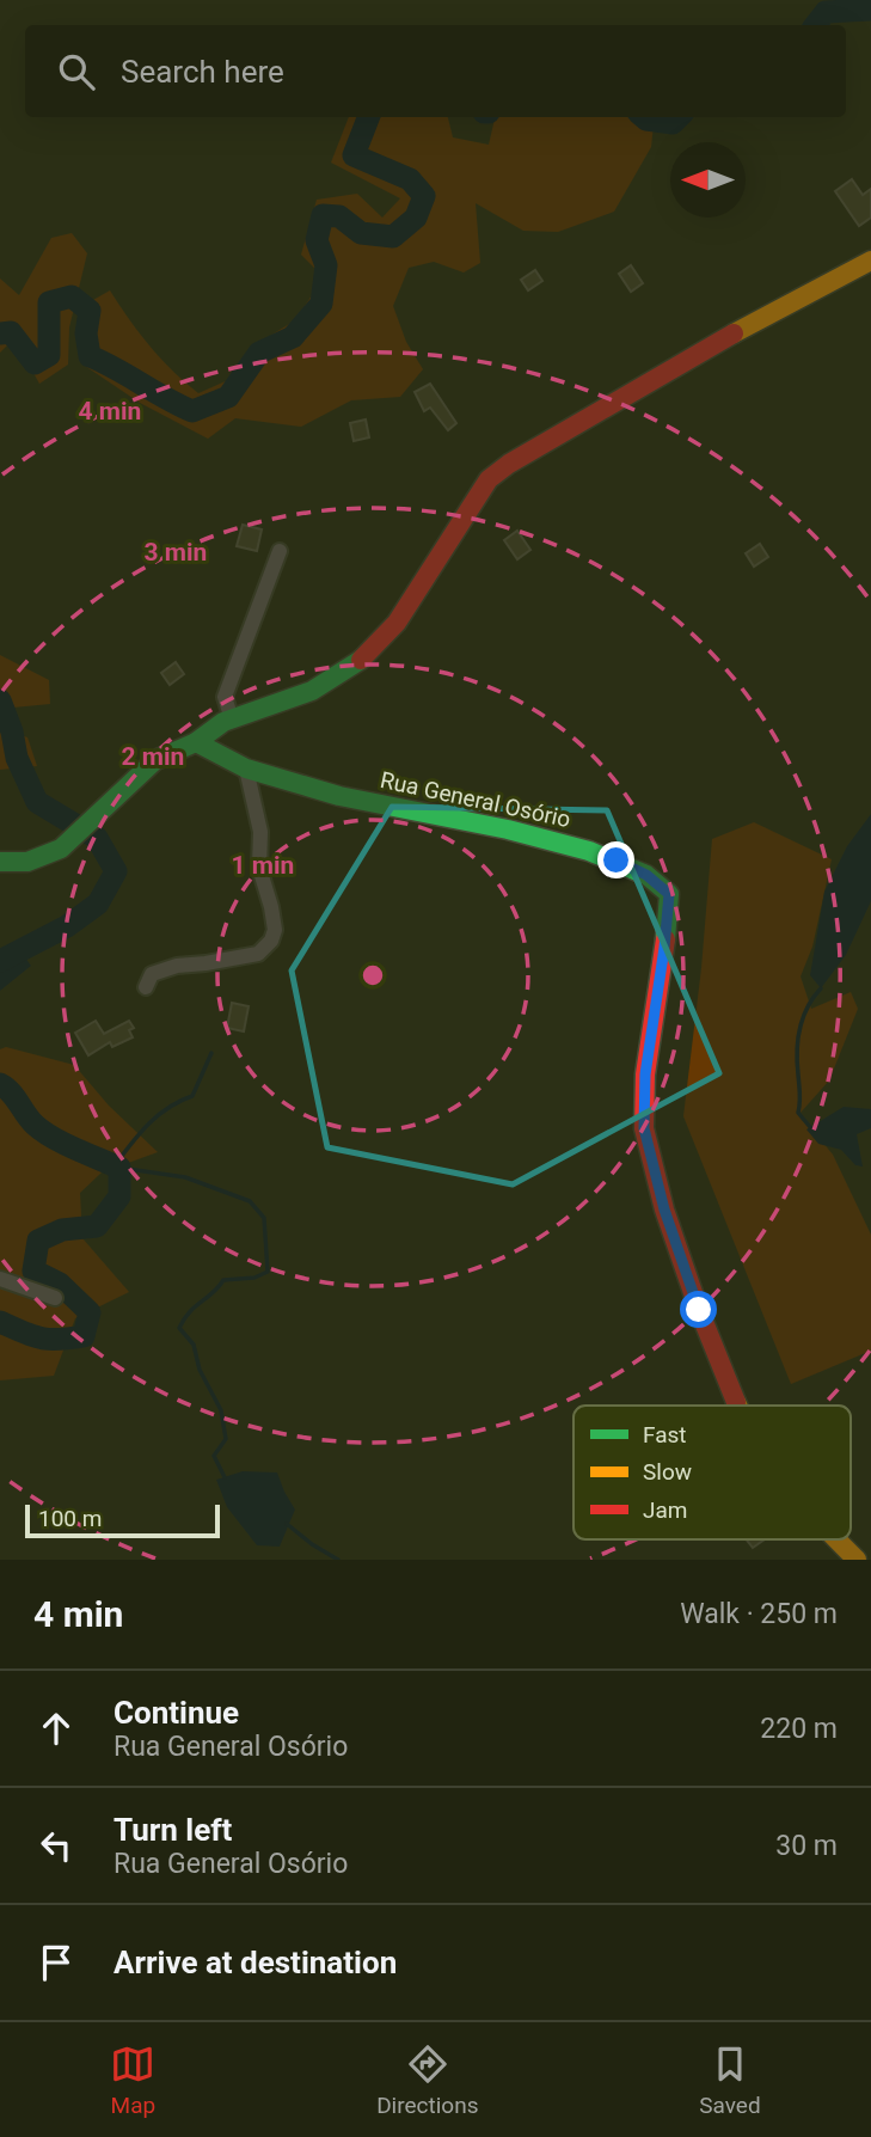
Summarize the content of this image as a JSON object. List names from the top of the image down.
{
  "streets": {
    "street": ["Rua General Osório"]
  },
  "legend": ["Fast", "Slow", "Jam"],
  "scale_bar": "100 m",
  "north": "left",
  "page": {
    "search": "Search here",
    "scale": "100 m",
    "heading": ["4 min", "Walk · 250 m"],
    "list": [
      ["Continue", "Rua General Osório", "220 m"],
      ["Turn left", "Rua General Osório", "30 m"],
      "Arrive at destination"
    ],
    "nav": ["Map", "Directions", "Saved"]
  },
  "rings": [
    "4 min",
    "3 min",
    "2 min",
    "1 min"
  ]
}
